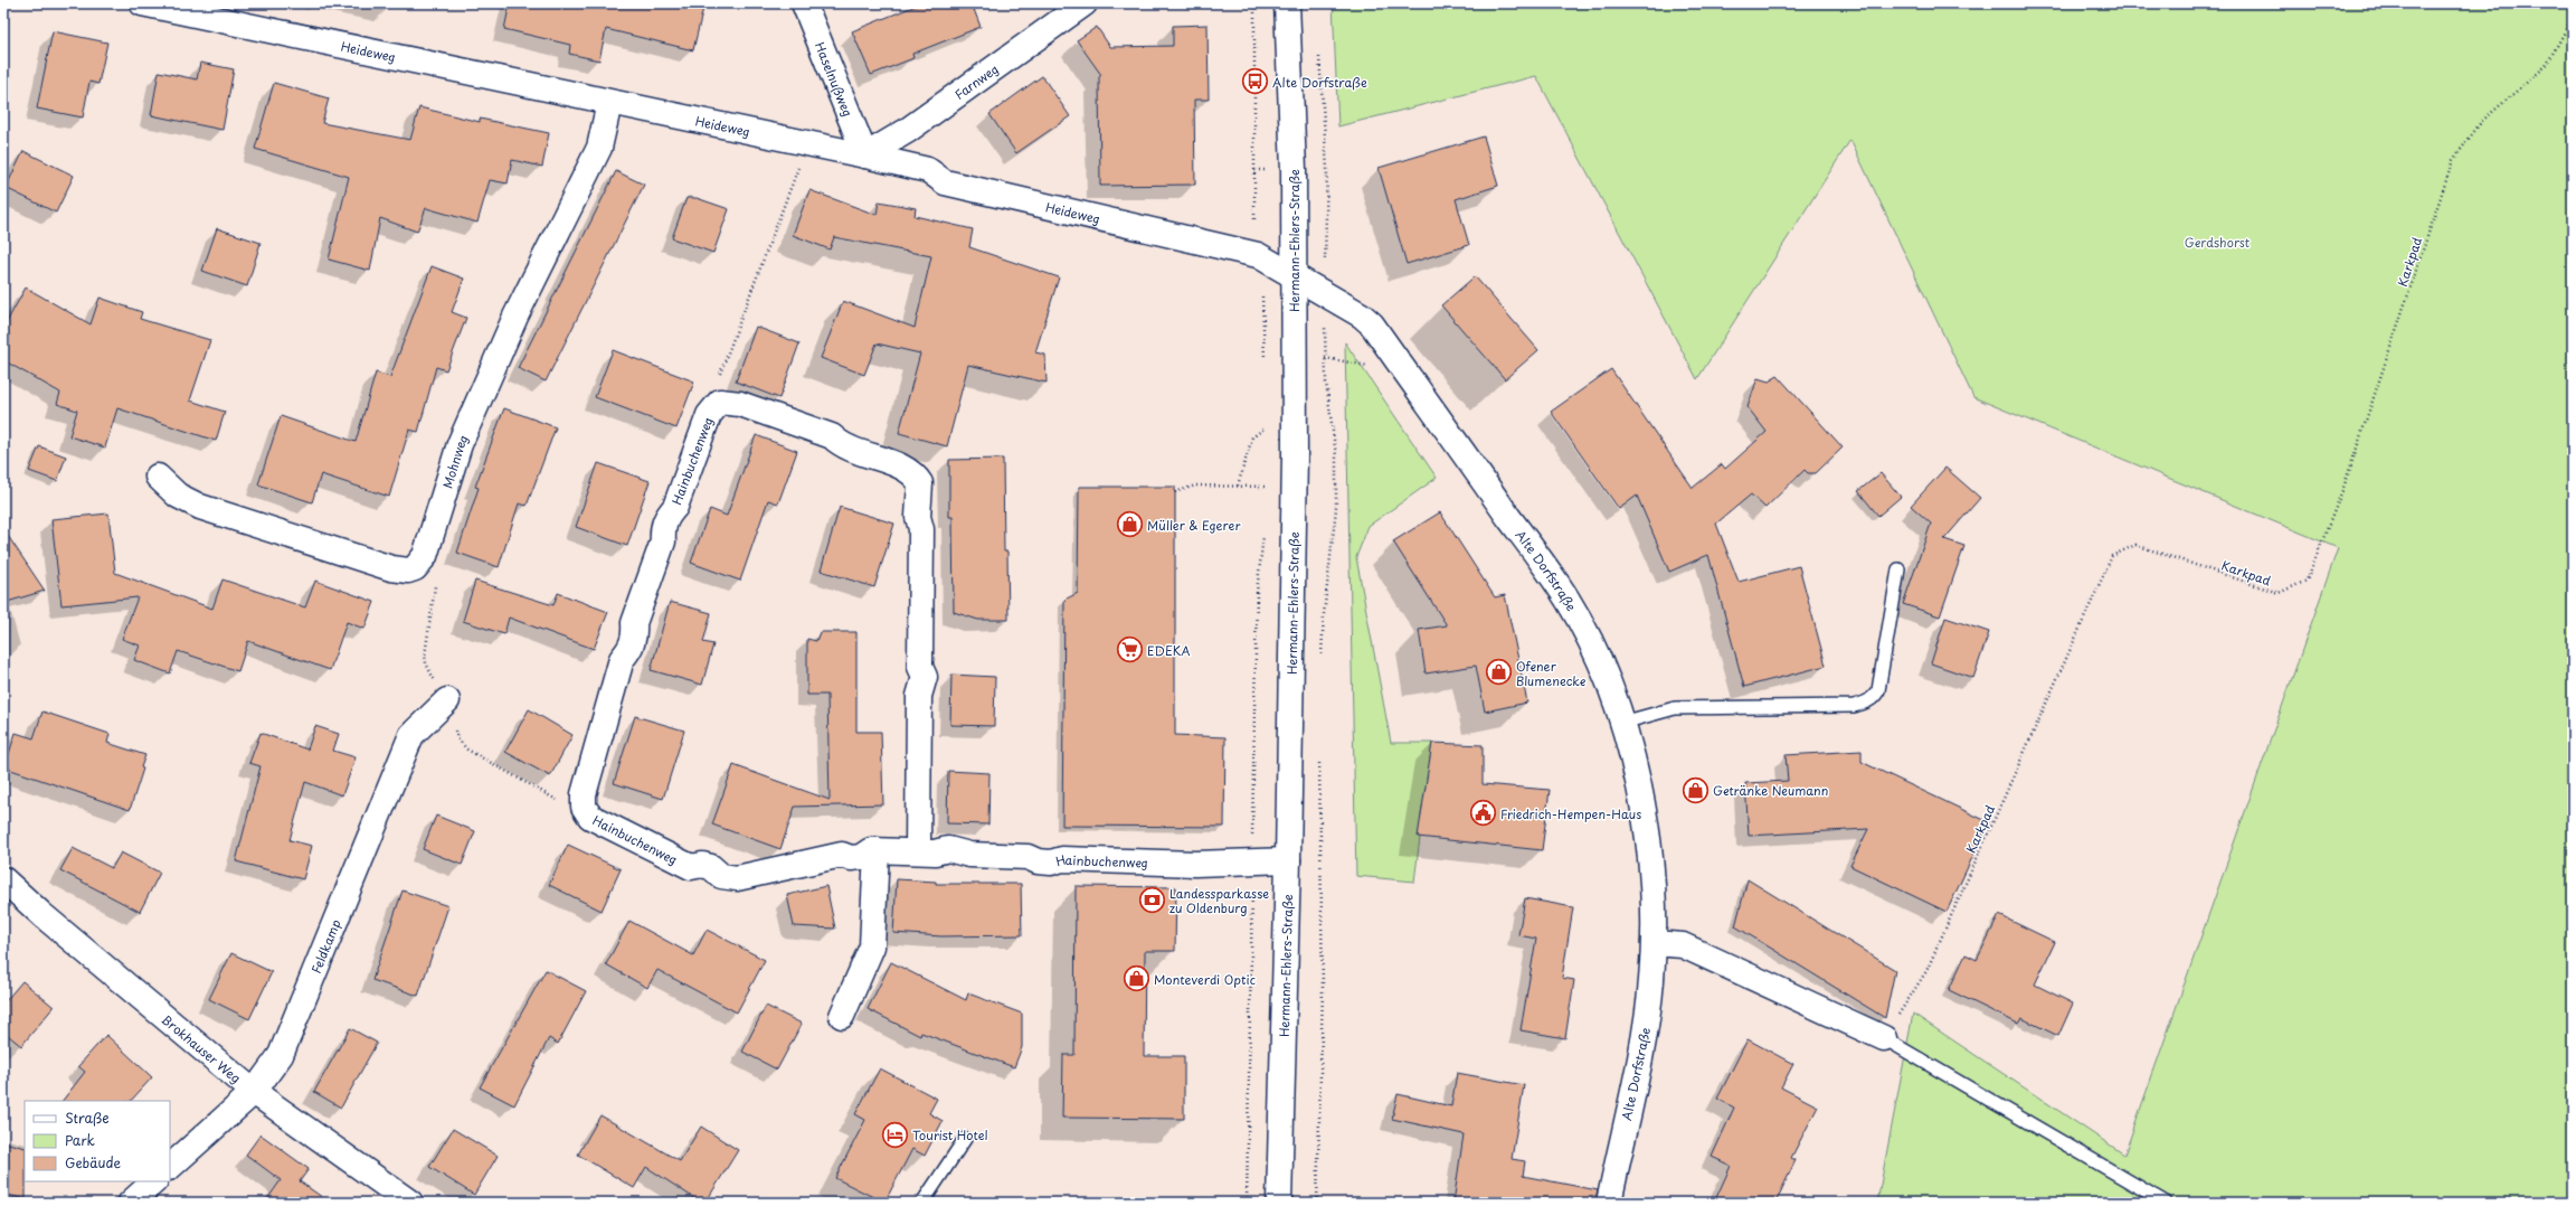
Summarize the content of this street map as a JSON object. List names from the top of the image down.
{
  "streets": {
    "street": [
      "Heideweg",
      "Haselnußweg",
      "Farnweg",
      "Hermann-Ehlers-Straße",
      "Hainbuchenweg",
      "Mohnweg",
      "Alte Dorfstraße",
      "Feldkamp",
      "Brokhauser Weg"
    ],
    "path": ["Karkpad"]
  },
  "crossings": [
    ["Heideweg", "Haselnußweg"],
    ["Heideweg", "Farnweg"],
    ["Heideweg", "Hermann-Ehlers-Straße"],
    ["Heideweg", "Mohnweg"],
    ["Heideweg", "Alte Dorfstraße"],
    ["Haselnußweg", "Farnweg"],
    ["Hermann-Ehlers-Straße", "Hainbuchenweg"],
    ["Hermann-Ehlers-Straße", "Alte Dorfstraße"],
    ["Feldkamp", "Brokhauser Weg"]
  ],
  "parks": ["Gerdshorst"],
  "places": {
    "bus stop": ["Alte Dorfstraße"],
    "shop": [
      "Müller & Egerer",
      "Ofener Blumenecke",
      "Getränke Neumann",
      "Monteverdi Optic"
    ],
    "supermarket": ["EDEKA"],
    "public building": ["Friedrich-Hempen-Haus"],
    "bank": ["Landessparkasse zu Oldenburg"],
    "hotel": ["Tourist Hotel"]
  },
  "legend": ["Straße", "Park", "Gebäude"]
}
